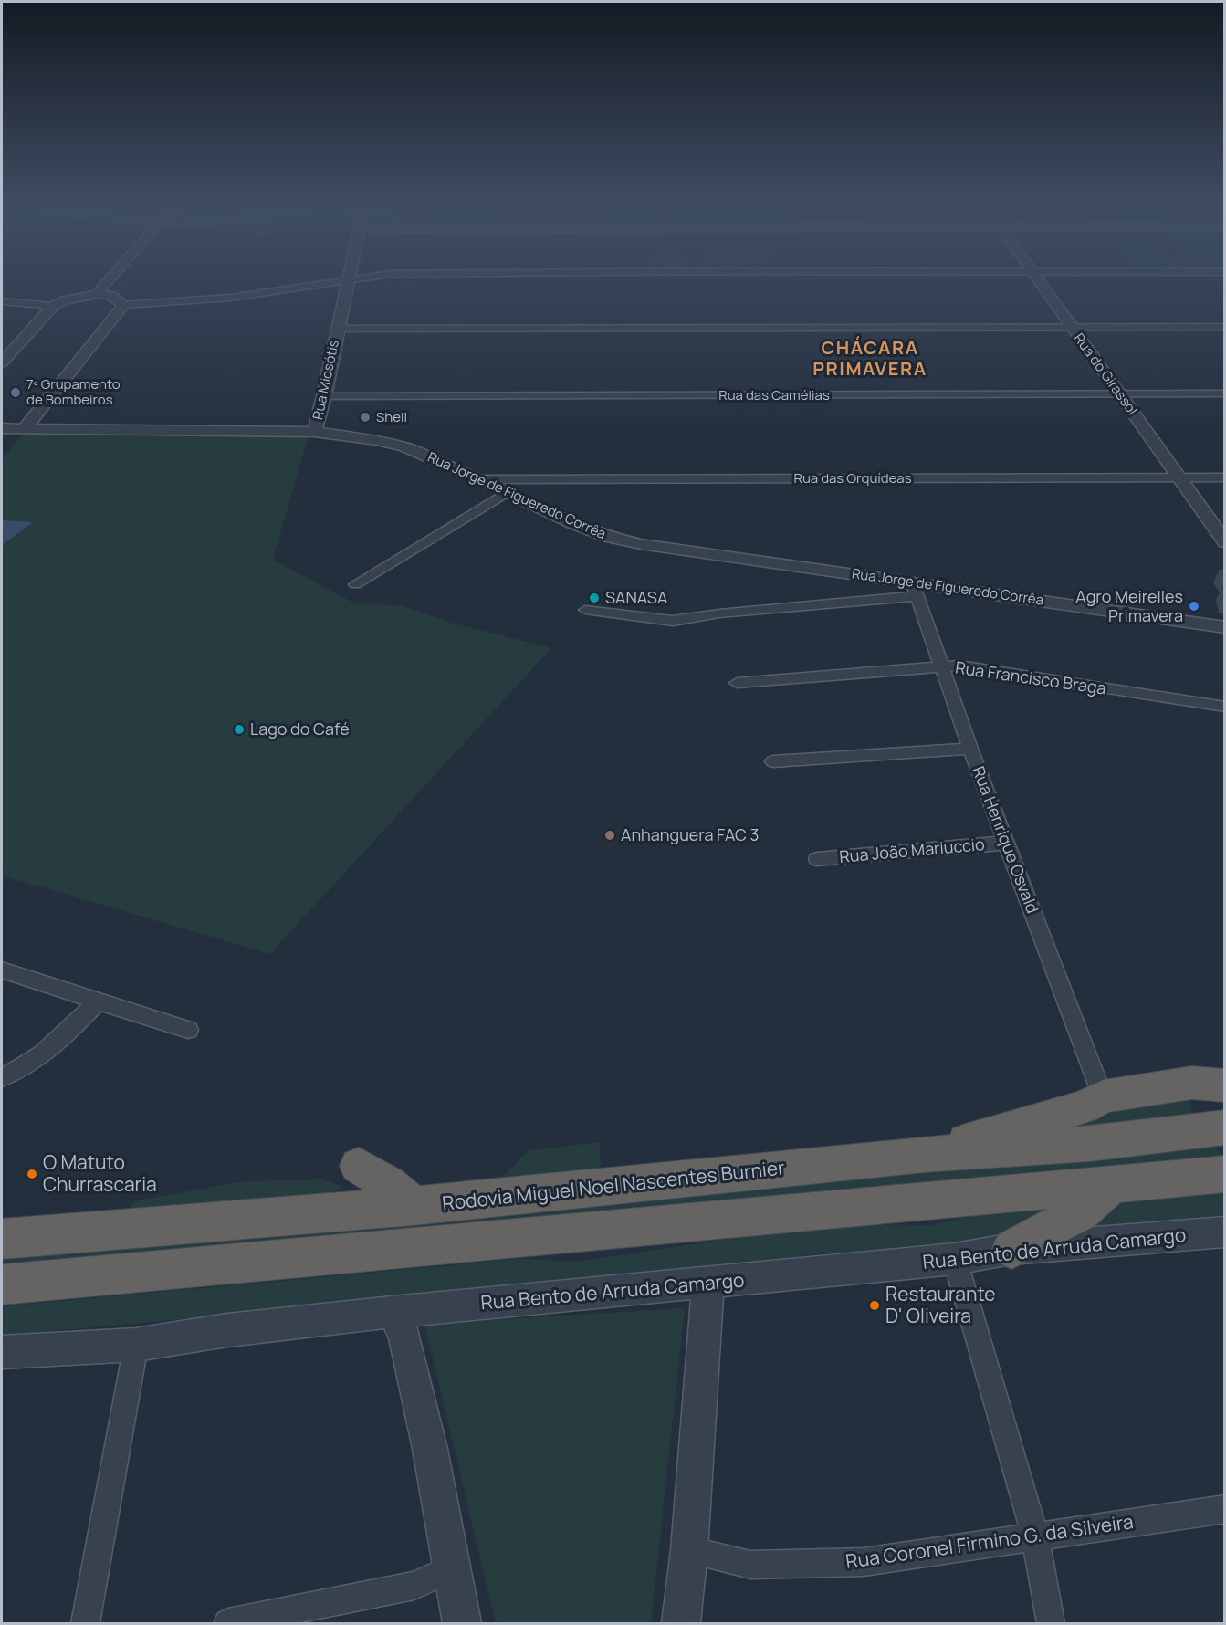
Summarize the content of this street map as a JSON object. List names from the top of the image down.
{
  "streets": {
    "highway": ["Rodovia Miguel Noel Nascentes Burnier"],
    "street": [
      "Rua do Girassol",
      "Rua Miosótis",
      "Rua das Camélias",
      "Rua das Orquídeas",
      "Rua Jorge de Figueredo Corrêa",
      "Rua Francisco Braga",
      "Rua Henrique Osvald",
      "Rua João Mariuccio",
      "Rua Bento de Arruda Camargo",
      "Rua Coronel Firmino G. da Silveira"
    ]
  },
  "crossings": [
    ["Rua do Girassol", "Rua das Camélias"],
    ["Rua do Girassol", "Rua das Orquídeas"],
    ["Rua Miosótis", "Rua das Camélias"],
    ["Rua Miosótis", "Rua Jorge de Figueredo Corrêa"],
    ["Rua das Orquídeas", "Rua Jorge de Figueredo Corrêa"],
    ["Rua Jorge de Figueredo Corrêa", "Rua Henrique Osvald"],
    ["Rua Francisco Braga", "Rua Henrique Osvald"],
    ["Rua Henrique Osvald", "Rua João Mariuccio"]
  ],
  "districts": ["CHÁCARA PRIMAVERA"],
  "places": [
    "7º Grupamento de Bombeiros",
    "Shell",
    "SANASA",
    "Agro Meirelles Primavera",
    "Lago do Café",
    "Anhanguera FAC 3",
    "O Matuto Churrascaria",
    "Restaurante D' Oliveira"
  ]
}
